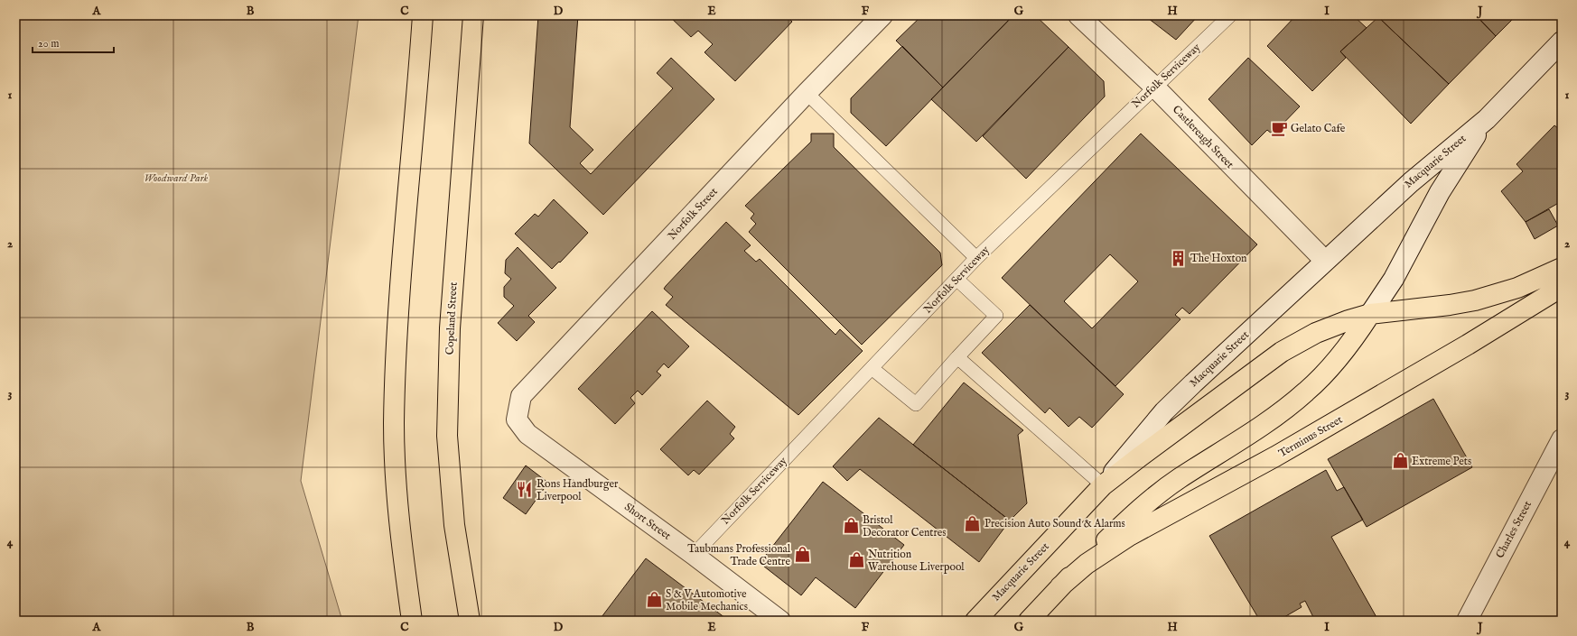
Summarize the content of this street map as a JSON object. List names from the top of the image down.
{
  "streets": {
    "highway": ["Macquarie Street", "Copeland Street", "Terminus Street"],
    "street": [
      "Castlereagh Street",
      "Norfolk Street",
      "Short Street",
      "Charles Street"
    ],
    "lane": ["Norfolk Serviceway"]
  },
  "crossings": [
    ["Norfolk Serviceway", "Castlereagh Street"],
    ["Norfolk Serviceway", "Short Street"],
    ["Castlereagh Street", "Macquarie Street"],
    ["Macquarie Street", "Terminus Street"],
    ["Norfolk Street", "Short Street"]
  ],
  "parks": ["Woodward Park"],
  "places": {
    "cafe": ["Gelato Cafe"],
    "building": ["The Hoxton"],
    "shop": [
      "Extreme Pets",
      "Precision Auto Sound & Alarms",
      "Bristol Decorator Centres",
      "Taubmans Professional Trade Centre",
      "Nutrition Warehouse Liverpool",
      "S & V Automotive Mobile Mechanics"
    ],
    "restaurant": ["Rons Handburger Liverpool"]
  },
  "scale_bar": "20 m",
  "grid": {
    "columns": [
      "A",
      "B",
      "C",
      "D",
      "E",
      "F",
      "G",
      "H",
      "I",
      "J"
    ],
    "rows": [
      "1",
      "2",
      "3",
      "4"
    ]
  }
}
